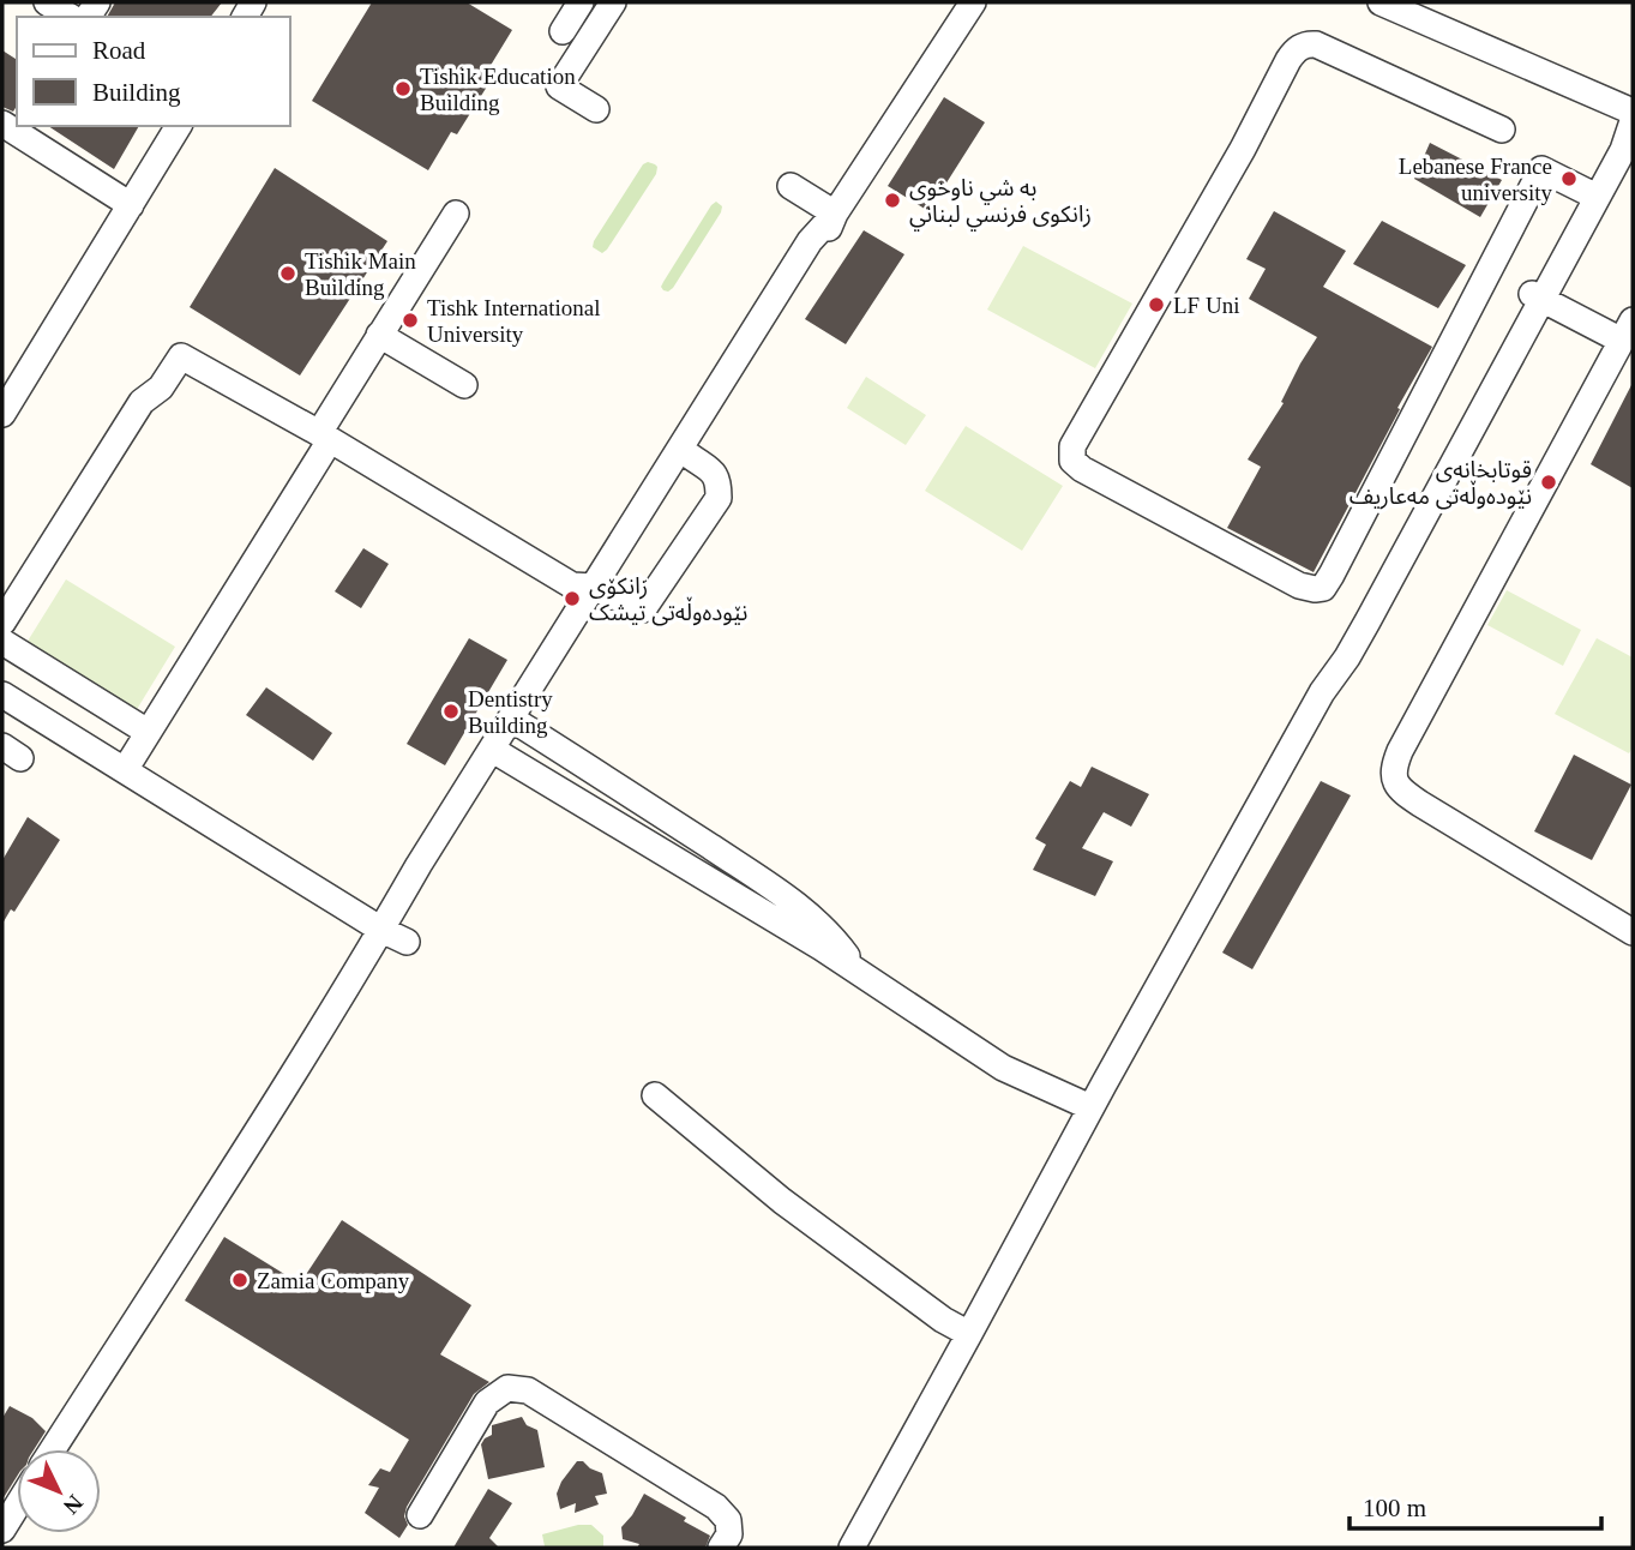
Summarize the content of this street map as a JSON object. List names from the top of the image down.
{
  "places": [
    "Tishik Education Building",
    "Lebanese France university",
    "به شي ناوخوى زانكوى فرنسي لبناني",
    "Tishik Main Building",
    "LF Uni",
    "Tishk International University",
    "قوتابخانەی نێودەوڵەتی مەعاریف",
    "زانکۆی نێودەوڵەتی تیشک",
    "Dentistry Building",
    "Zamia Company"
  ],
  "legend": ["Road", "Building"],
  "scale_bar": "100 m",
  "north": "bottom right"
}
